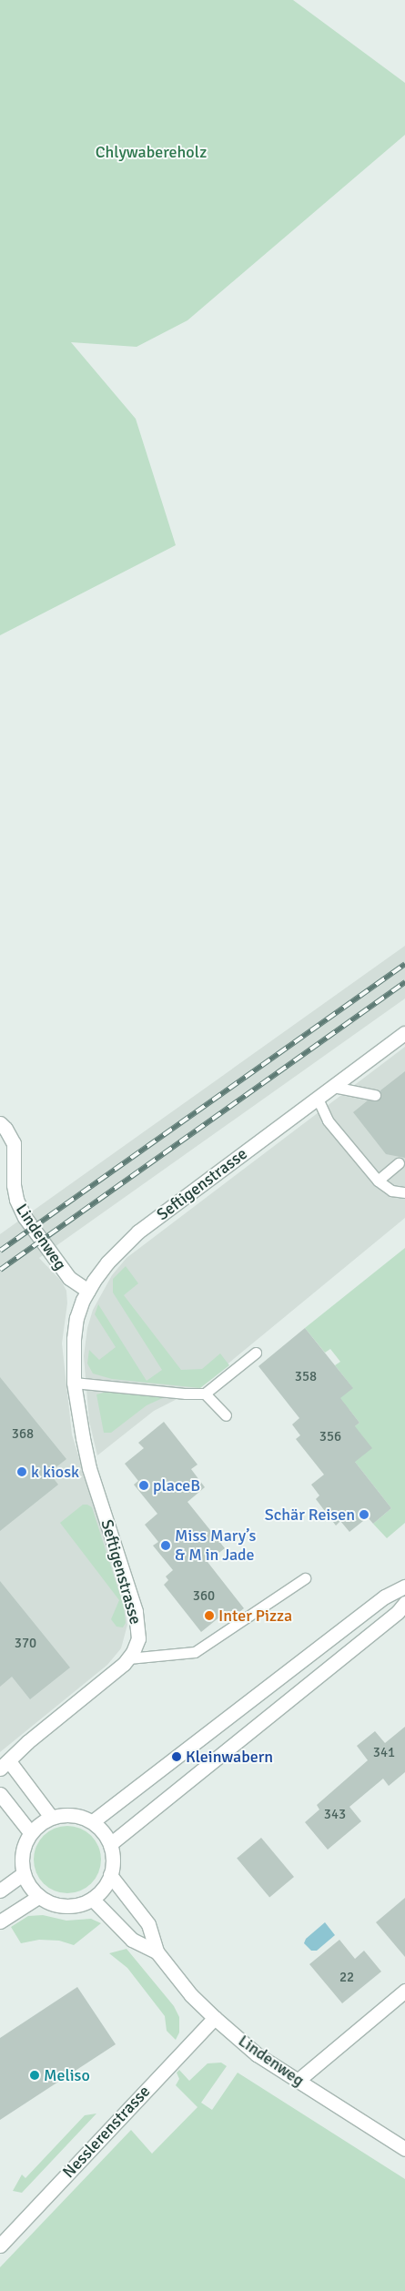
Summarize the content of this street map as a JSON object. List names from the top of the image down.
{
  "streets": {
    "street": ["Seftigenstrasse", "Lindenweg", "Nesslerenstrasse"]
  },
  "crossings": [
    ["Seftigenstrasse", "Lindenweg"],
    ["Lindenweg", "Nesslerenstrasse"]
  ],
  "parks": ["Chlywabereholz"],
  "places": [
    "k kiosk",
    "placeB",
    "Schär Reisen",
    "Miss Mary’s & M in Jade",
    "Inter Pizza",
    "Kleinwabern",
    "Meliso"
  ],
  "house_numbers": [
    "358",
    "368",
    "356",
    "360",
    "370",
    "341",
    "343",
    "22"
  ]
}
